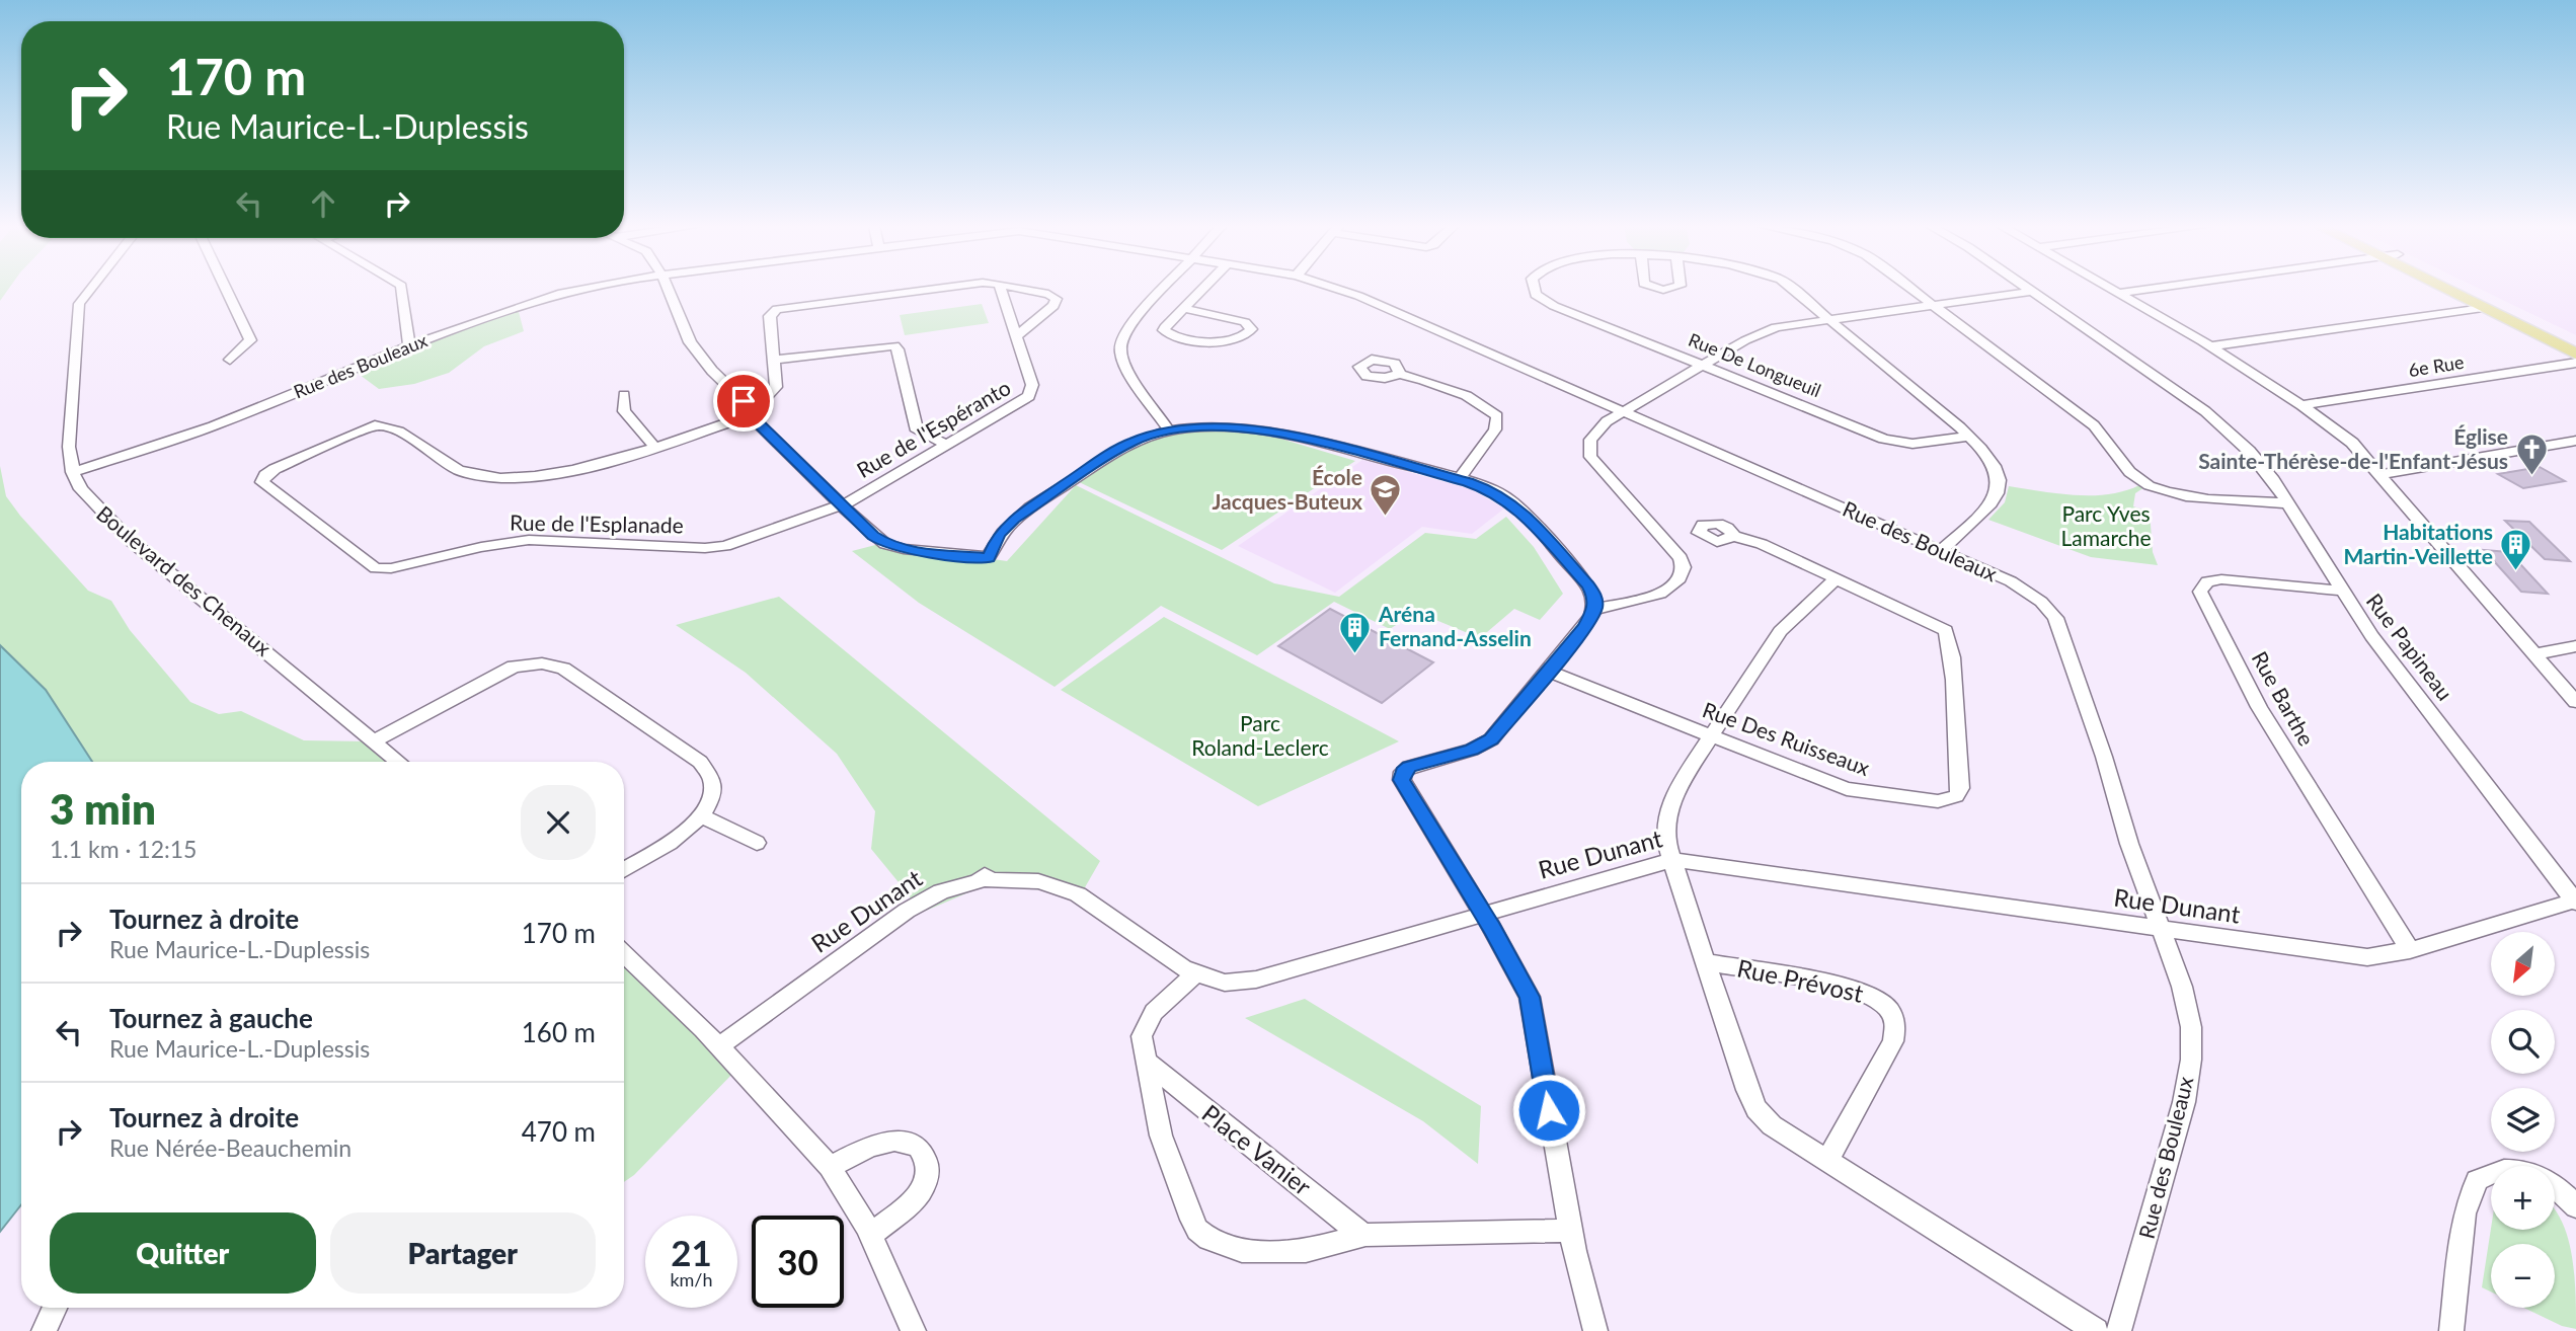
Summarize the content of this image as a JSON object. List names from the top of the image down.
{
  "streets": {
    "street": [
      "Rue De Longueuil",
      "Rue des Bouleaux",
      "6e Rue",
      "Rue de l'Espéranto",
      "Rue de l'Esplanade",
      "Boulevard des Chenaux",
      "Rue Papineau",
      "Rue Barthe",
      "Rue Des Ruisseaux",
      "Rue Dunant",
      "Rue Prévost",
      "Place Vanier"
    ]
  },
  "crossings": [
    ["Rue De Longueuil", "Rue des Bouleaux"],
    ["Rue des Bouleaux", "Boulevard des Chenaux"],
    ["Rue des Bouleaux", "Rue Dunant"],
    ["Rue de l'Espéranto", "Rue de l'Esplanade"],
    ["Rue Papineau", "Rue Barthe"],
    ["Rue Papineau", "Rue Dunant"],
    ["Rue Barthe", "Rue Dunant"],
    ["Rue Des Ruisseaux", "Rue Prévost"],
    ["Rue Dunant", "Rue Prévost"]
  ],
  "parks": ["Parc Yves Lamarche", "Parc Roland-Leclerc"],
  "places": {
    "church": ["Église Sainte-Thérèse-de-l'Enfant-Jésus"],
    "school or university": ["École Jacques-Buteux"],
    "building": ["Habitations Martin-Veillette", "Aréna Fernand-Asselin"]
  },
  "north": "bottom left",
  "page": {
    "turn": ["170 m", "Rue Maurice-L.-Duplessis"],
    "heading": ["3 min", "1.1 km · 12:15"],
    "list": [
      {
        "name": "Tournez à droite",
        "note": "Rue Maurice-L.-Duplessis",
        "value": "170 m"
      },
      {
        "name": "Tournez à gauche",
        "note": "Rue Maurice-L.-Duplessis",
        "value": "160 m"
      },
      {
        "name": "Tournez à droite",
        "note": "Rue Nérée-Beauchemin",
        "value": "470 m"
      }
    ],
    "map_buttons": ["+", "−"],
    "buttons": ["Quitter", "Partager"],
    "speed": "21 km/h",
    "limit": "30"
  }
}
